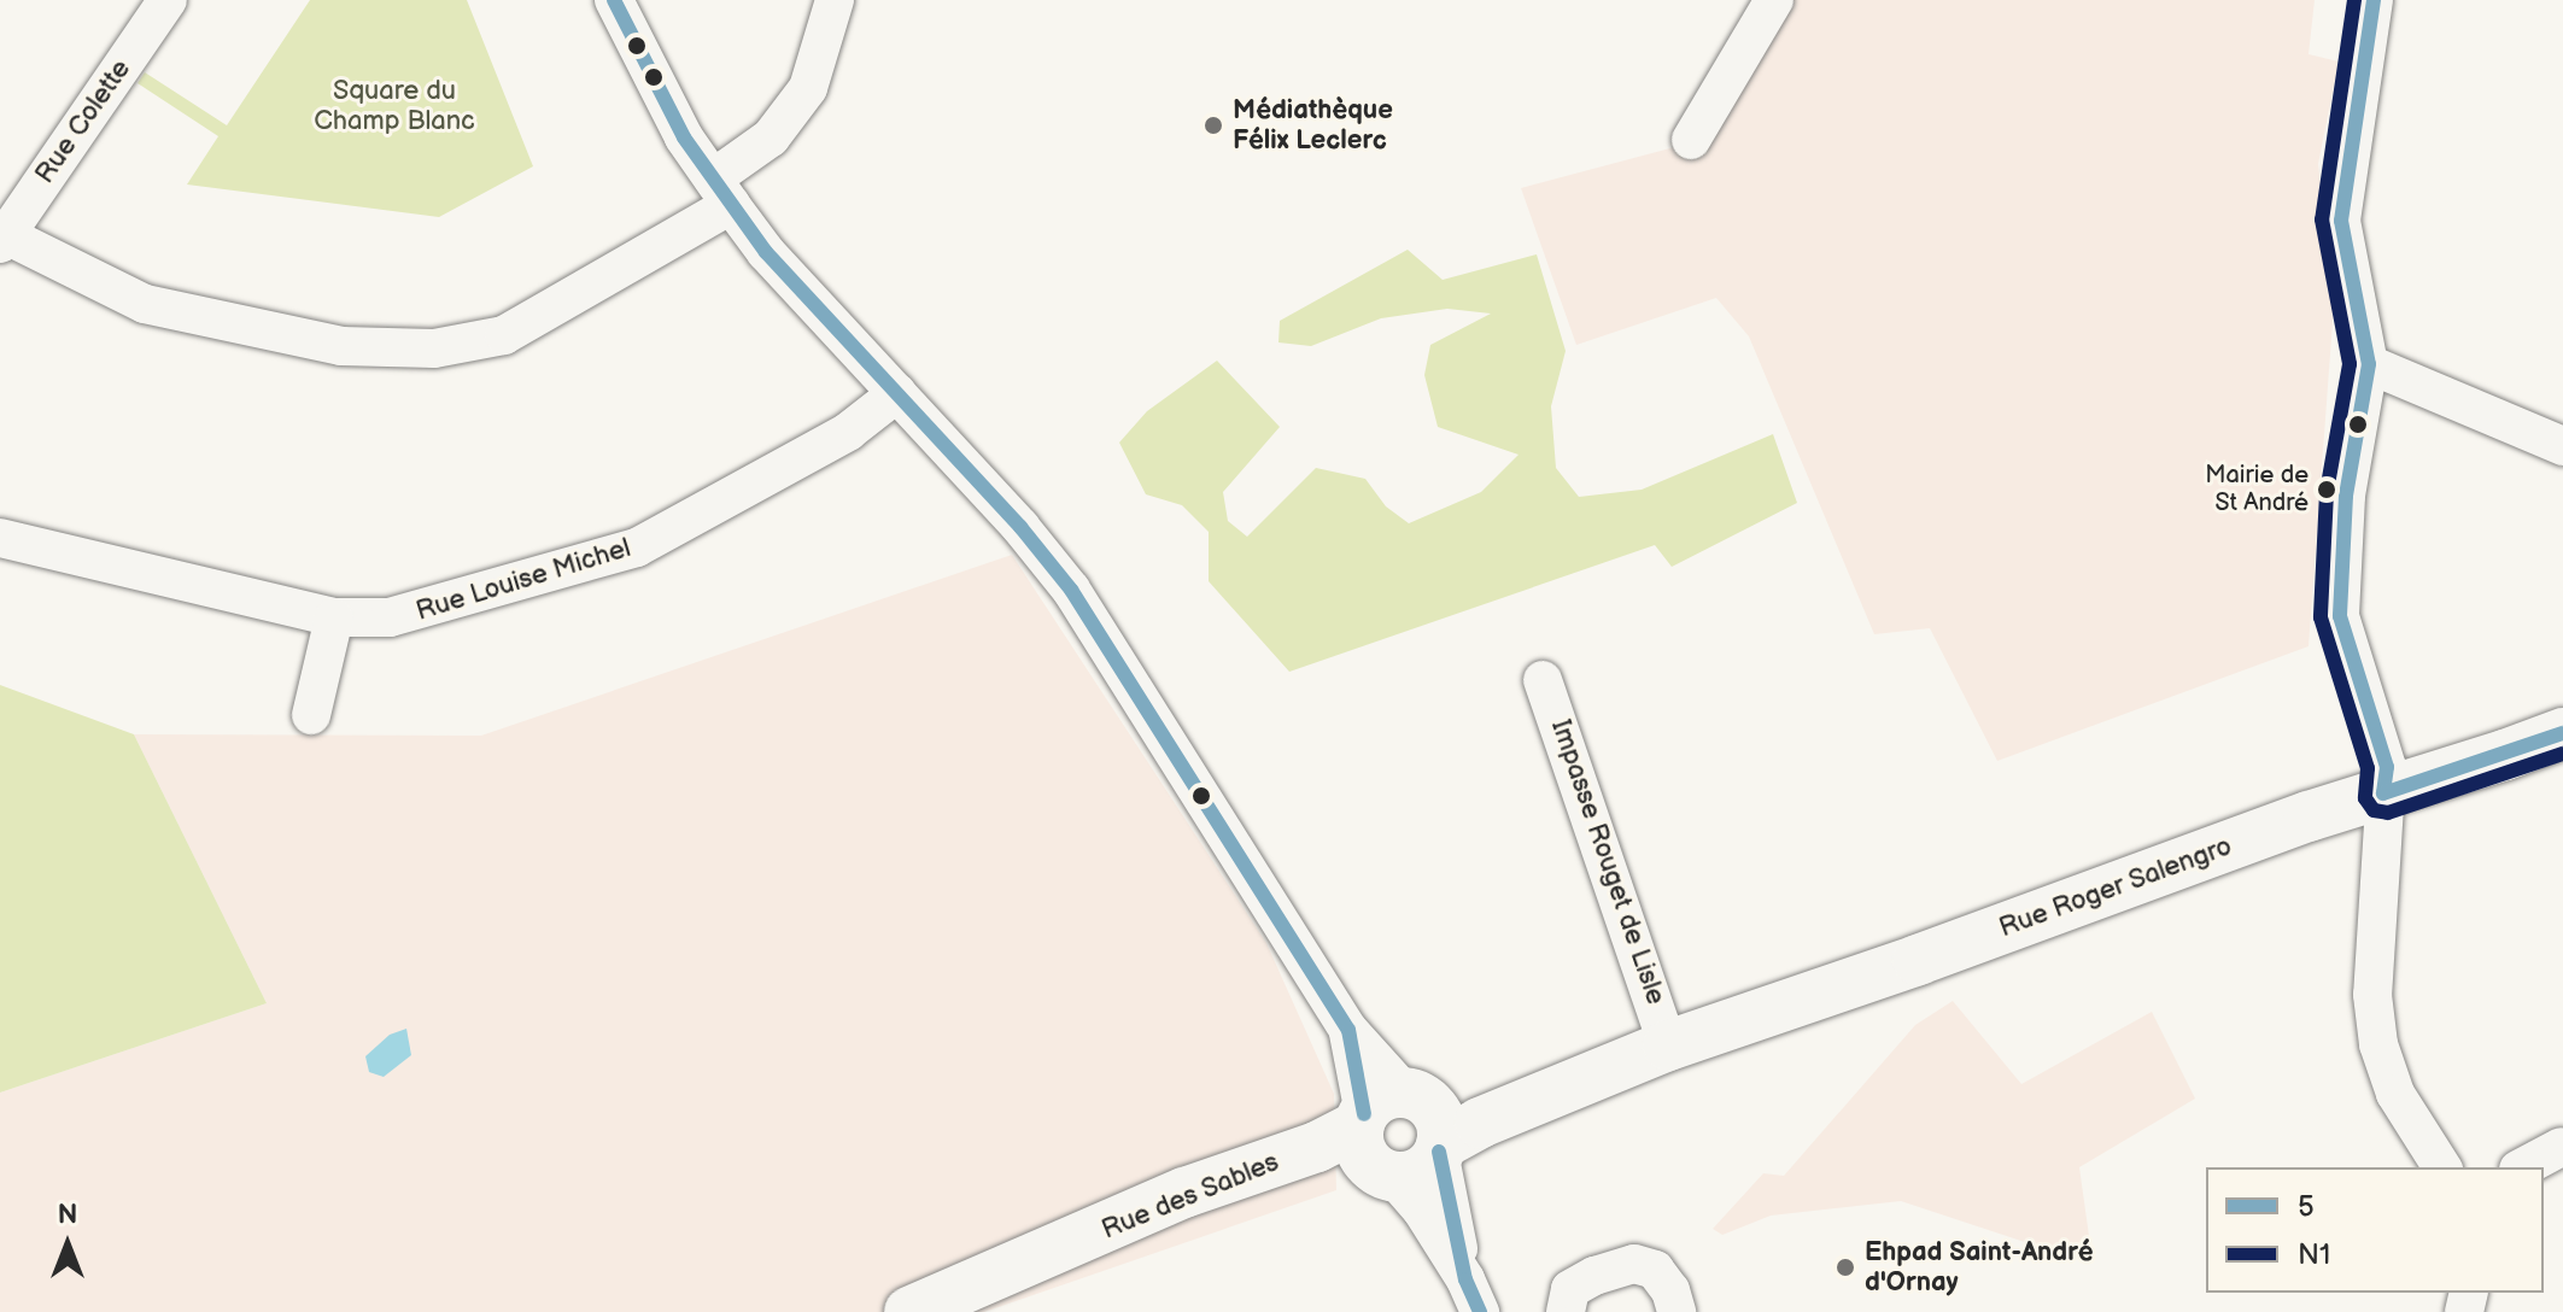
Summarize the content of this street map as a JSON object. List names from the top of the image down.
{
  "streets": {
    "main road": ["Rue Roger Salengro", "Rue des Sables"],
    "street": ["Rue Colette", "Rue Louise Michel", "Impasse Rouget de Lisle"]
  },
  "crossings": [
    ["Impasse Rouget de Lisle", "Rue Roger Salengro"],
    ["Rue Roger Salengro", "Rue des Sables"]
  ],
  "parks": ["Square du Champ Blanc"],
  "places": ["Médiathèque Félix Leclerc", "Mairie de St André", "Ehpad Saint-André d'Ornay"],
  "lines": ["transit line 5", "transit line N1"],
  "legend": ["5", "N1"],
  "north": "top"
}
